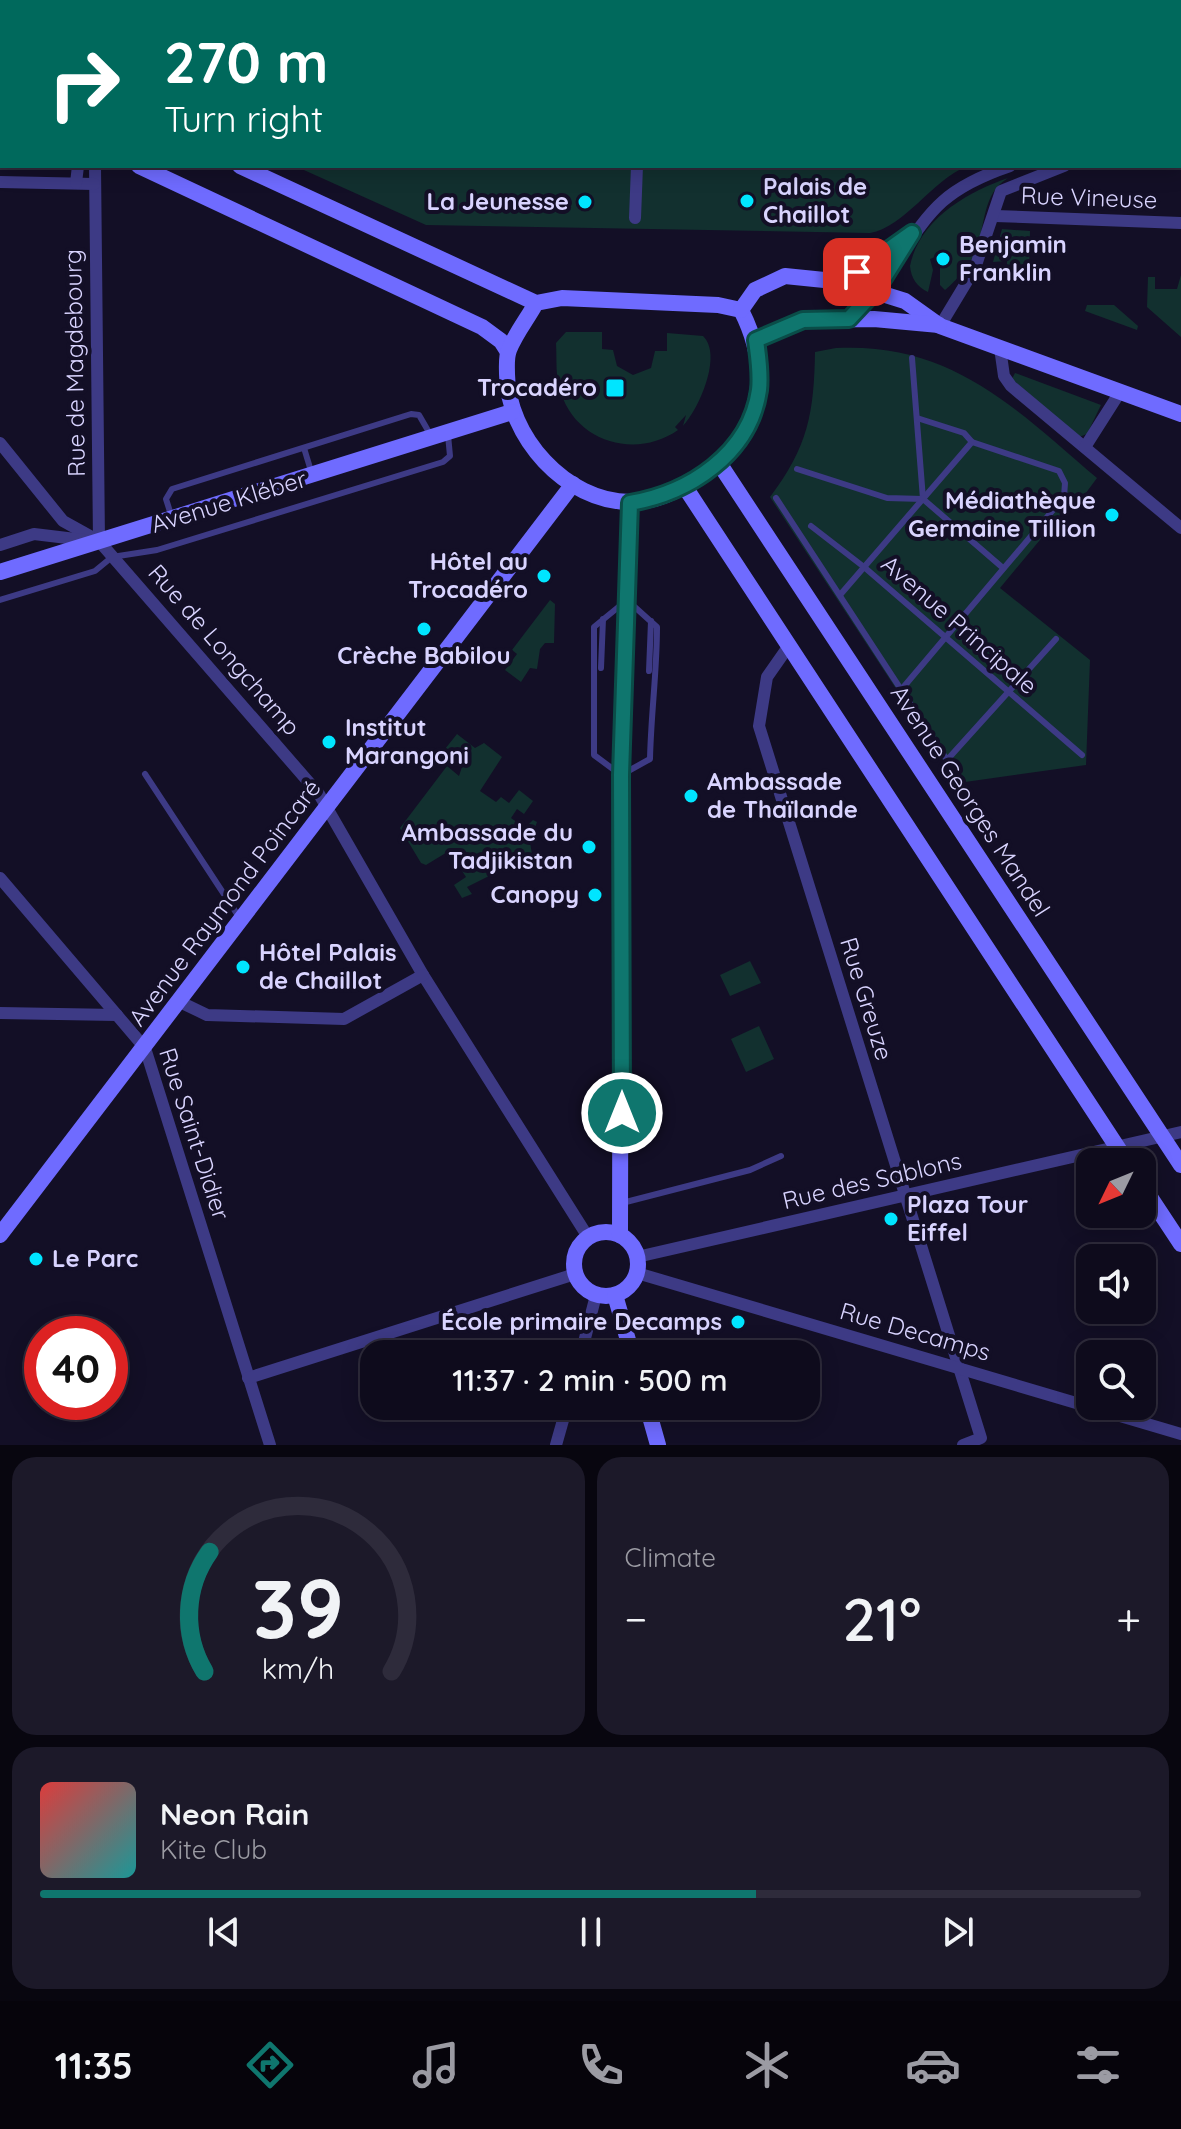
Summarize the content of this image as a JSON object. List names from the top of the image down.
{
  "streets": {
    "main road": ["Avenue Kléber", "Avenue Georges Mandel", "Avenue Raymond Poincaré"],
    "street": [
      "Rue Vineuse",
      "Rue de Magdebourg",
      "Rue de Longchamp",
      "Rue Greuze",
      "Rue Saint-Didier",
      "Rue des Sablons",
      "Rue Decamps"
    ],
    "lane": ["Avenue Principale"]
  },
  "crossings": [
    ["Rue de Magdebourg", "Avenue Kléber"],
    ["Rue de Magdebourg", "Rue de Longchamp"],
    ["Avenue Kléber", "Rue de Longchamp"],
    ["Avenue Kléber", "Avenue Georges Mandel"],
    ["Avenue Kléber", "Avenue Raymond Poincaré"],
    ["Rue de Longchamp", "Avenue Raymond Poincaré"],
    ["Rue de Longchamp", "Rue des Sablons"],
    ["Rue de Longchamp", "Rue Decamps"],
    ["Avenue Georges Mandel", "Avenue Raymond Poincaré"],
    ["Avenue Georges Mandel", "Rue des Sablons"],
    ["Avenue Raymond Poincaré", "Rue Saint-Didier"],
    ["Rue Greuze", "Rue des Sablons"],
    ["Rue Greuze", "Rue Decamps"],
    ["Rue des Sablons", "Rue Decamps"]
  ],
  "places": {
    "other": [
      "Palais de Chaillot",
      "La Jeunesse",
      "Benjamin Franklin",
      "Médiathèque Germaine Tillion",
      "Hôtel au Trocadéro",
      "Crèche Babilou",
      "Institut Marangoni",
      "Ambassade de Thaïlande",
      "Ambassade du Tadjikistan",
      "Canopy",
      "Hôtel Palais de Chaillot",
      "Plaza Tour Eiffel",
      "Le Parc",
      "École primaire Decamps"
    ],
    "transit": ["Trocadéro"]
  },
  "north": "bottom left",
  "page": {
    "turn": ["270 m", "Turn right"],
    "limit": "40",
    "trip": "11:37 · 2 min · 500 m",
    "tile": "Climate",
    "heat": ["−", "21°", "+"],
    "song": ["Neon Rain", "Kite Club"],
    "tabs": "11:35",
    "gauge": ["39", "km/h"]
  }
}
